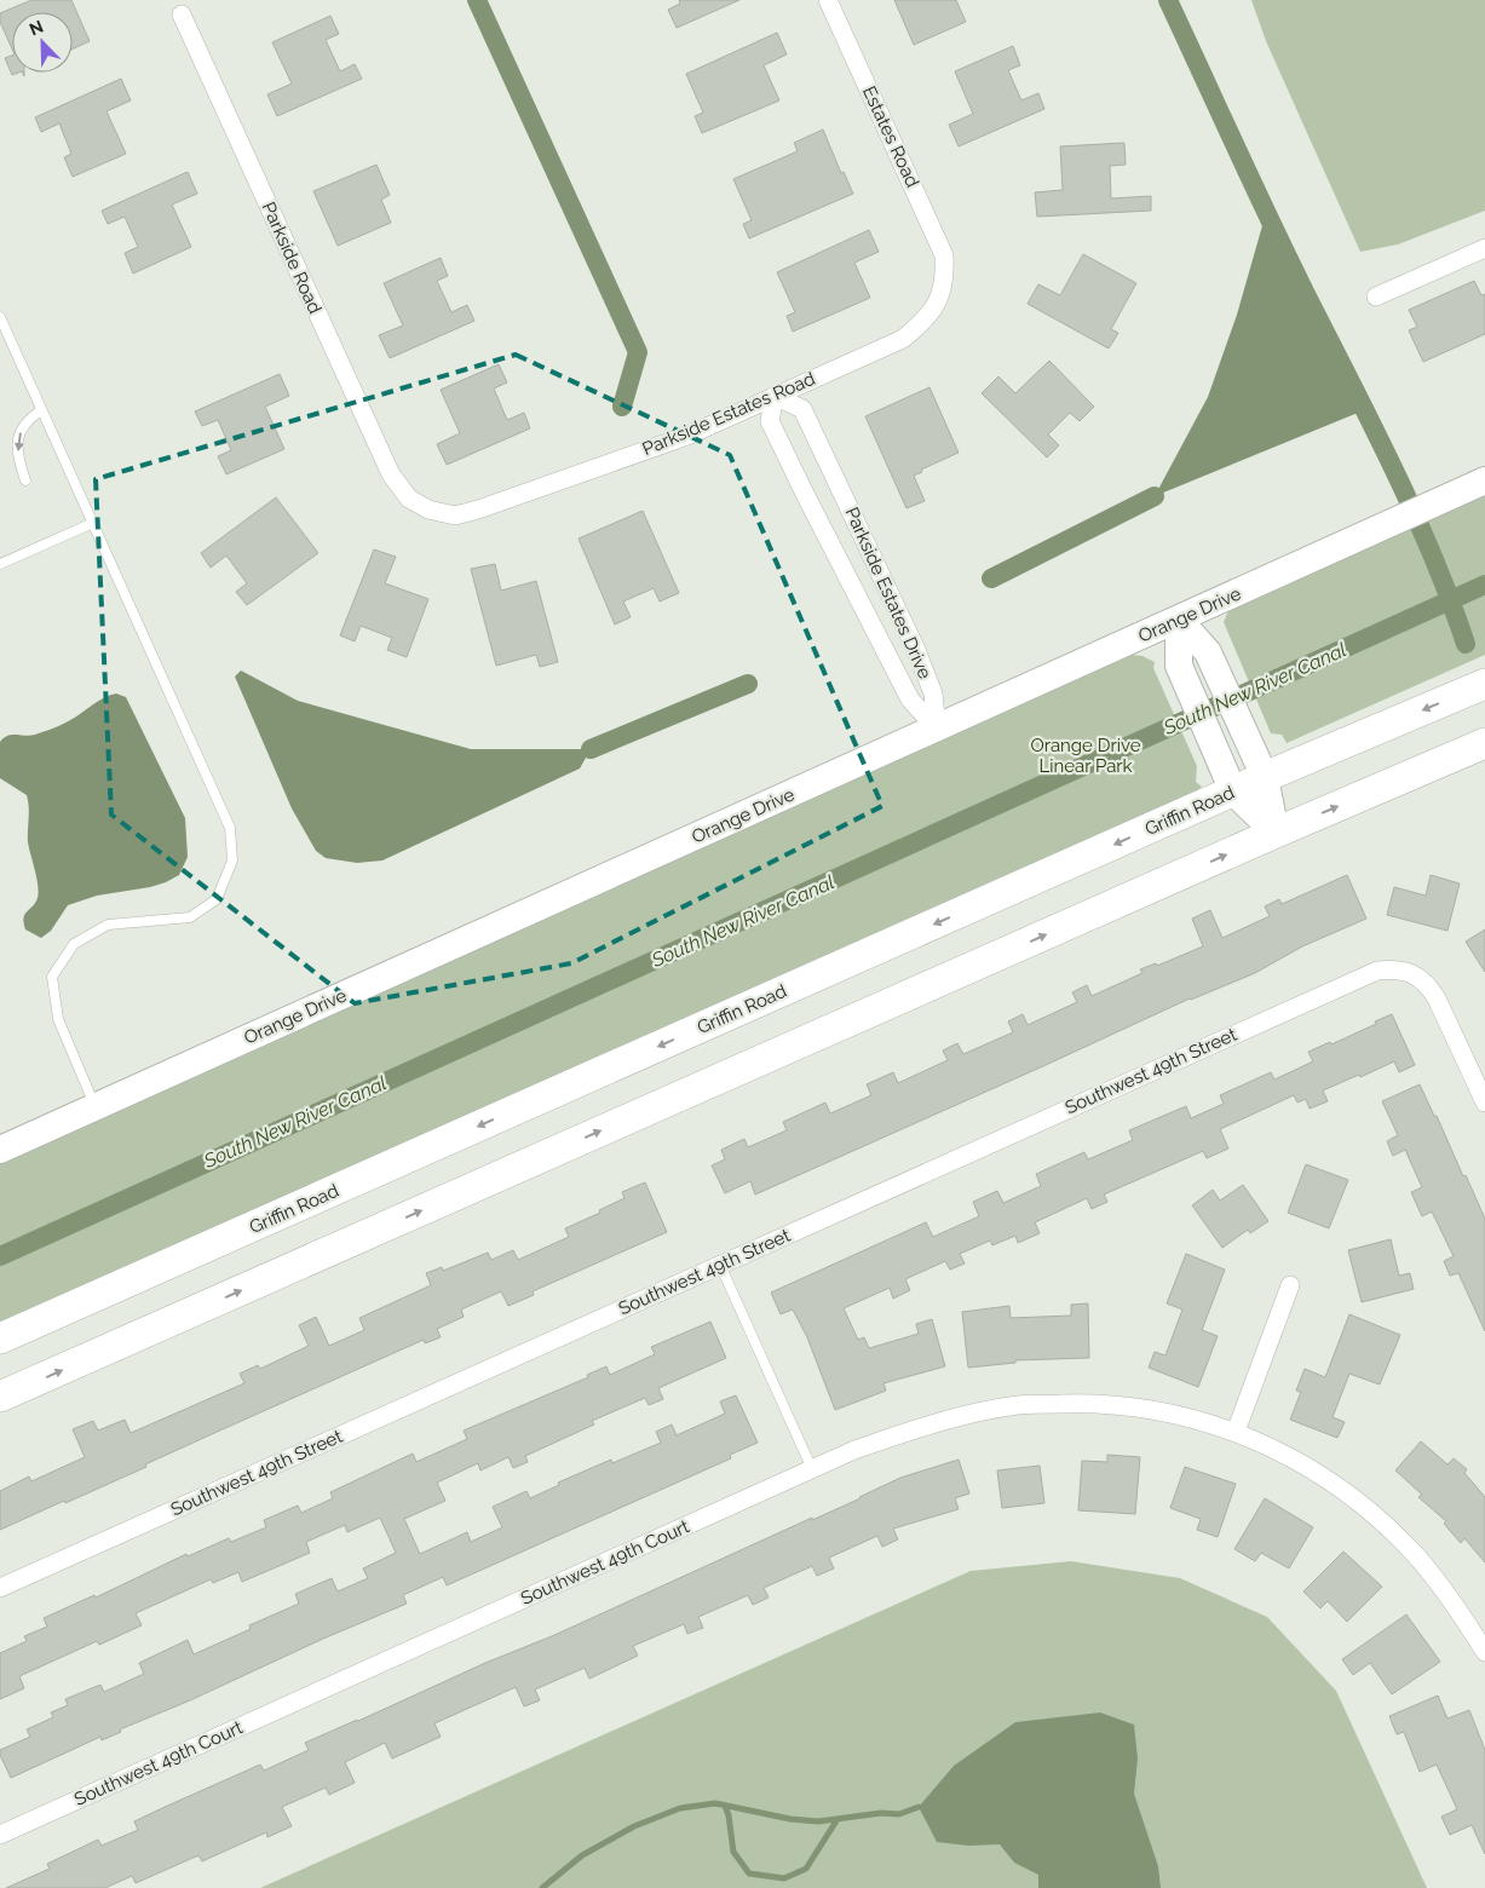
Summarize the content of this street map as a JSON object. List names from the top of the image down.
{
  "streets": {
    "main road": ["Griffin Road"],
    "street": [
      "Estates Road",
      "Parkside Road",
      "Parkside Estates Road",
      "Parkside Estates Drive",
      "Orange Drive",
      "Southwest 49th Street",
      "Southwest 49th Court"
    ]
  },
  "crossings": [
    ["Estates Road", "Parkside Estates Road"],
    ["Parkside Road", "Parkside Estates Road"],
    ["Parkside Estates Road", "Parkside Estates Drive"],
    ["Parkside Estates Drive", "Orange Drive"]
  ],
  "water": ["South New River Canal"],
  "parks": ["Orange Drive Linear Park"],
  "north": "top left"
}
